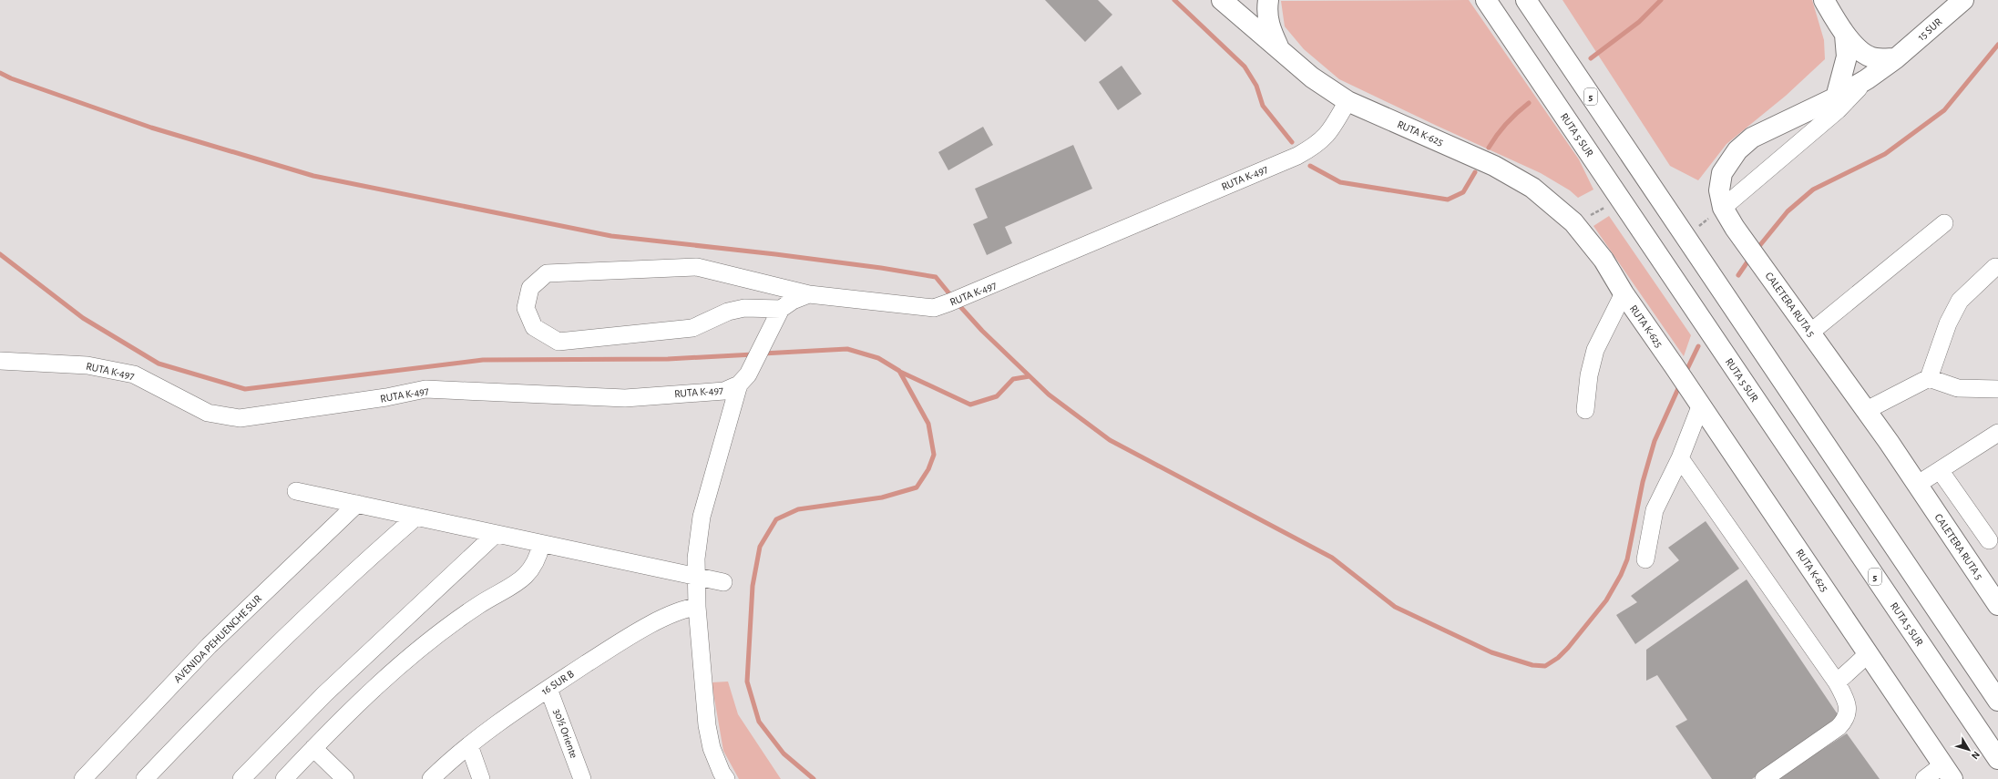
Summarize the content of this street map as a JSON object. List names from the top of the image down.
{
  "streets": {
    "main road": [
      "15 SUR",
      "5",
      "RUTA K-625",
      "RUTA 5 SUR",
      "CALETERA RUTA 5"
    ],
    "street": [
      "RUTA K-497",
      "AVENIDA PEHUENCHE SUR",
      "16 SUR B",
      "30½ Oriente"
    ]
  },
  "crossings": [
    ["15 SUR", "CALETERA RUTA 5"],
    ["RUTA K-625", "RUTA K-497"],
    ["16 SUR B", "30½ Oriente"]
  ],
  "north": "bottom right"
}
